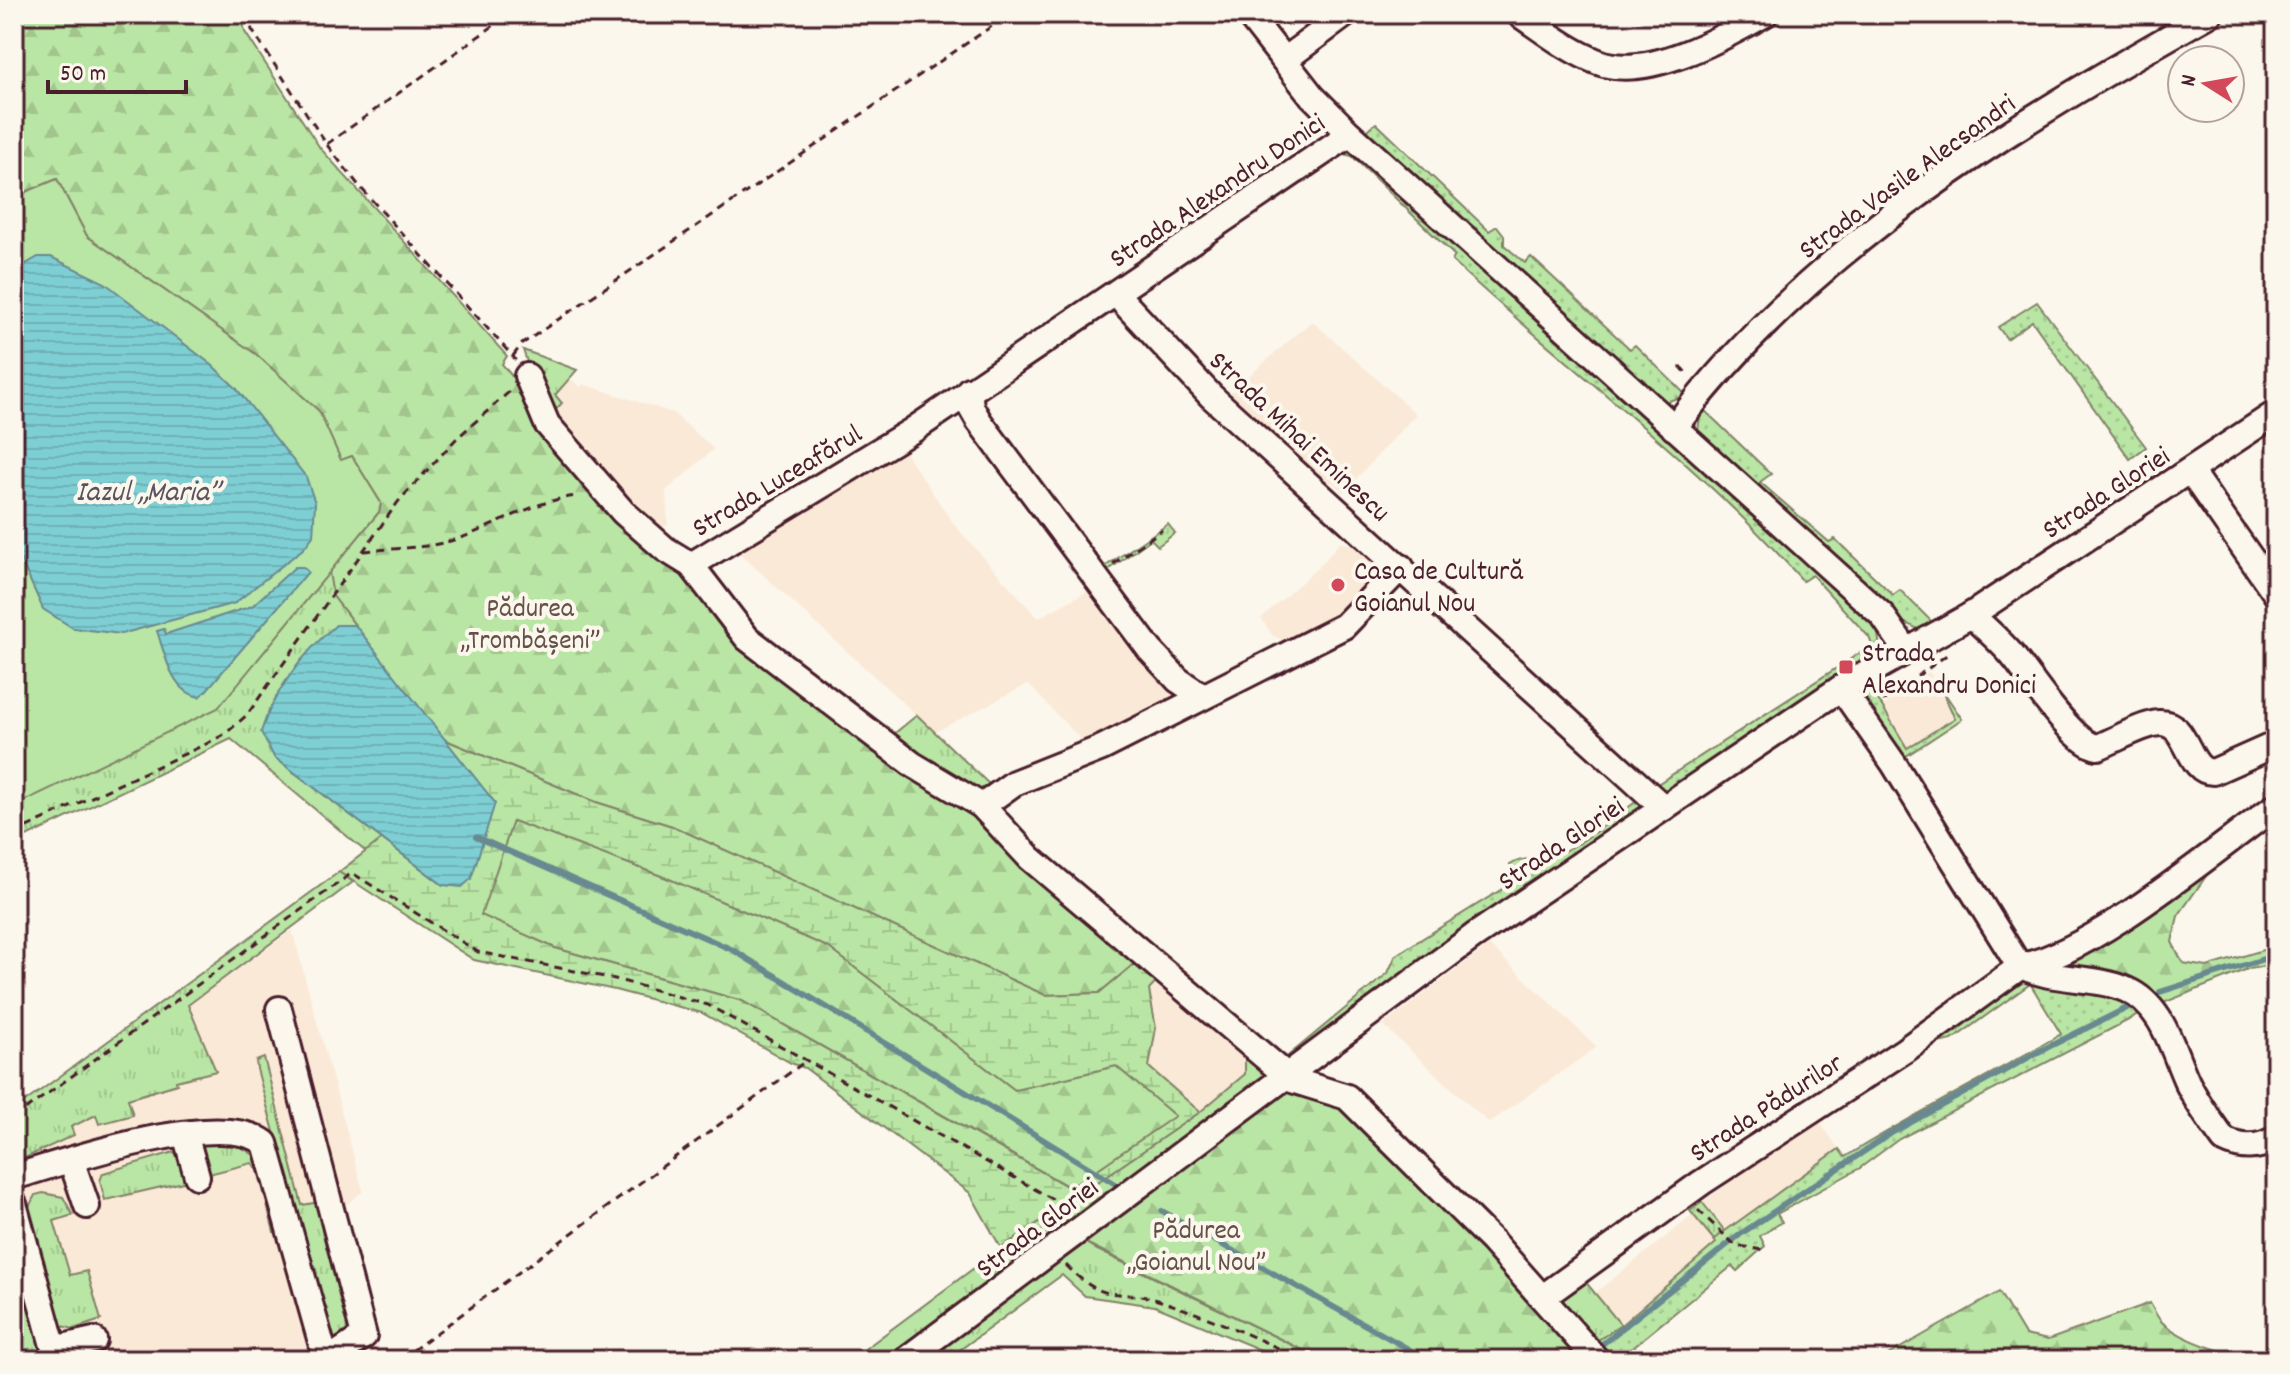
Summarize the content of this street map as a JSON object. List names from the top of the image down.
{
  "streets": {
    "street": [
      "Strada Vasile Alecsandri",
      "Strada Alexandru Donici",
      "Strada Mihai Eminescu",
      "Strada Luceafărul",
      "Strada Gloriei",
      "Strada Pădurilor"
    ]
  },
  "crossings": [
    ["Strada Vasile Alecsandri", "Strada Alexandru Donici"],
    ["Strada Alexandru Donici", "Strada Mihai Eminescu"],
    ["Strada Alexandru Donici", "Strada Luceafărul"],
    ["Strada Alexandru Donici", "Strada Gloriei"],
    ["Strada Mihai Eminescu", "Strada Luceafărul"],
    ["Strada Mihai Eminescu", "Strada Gloriei"],
    ["Strada Luceafărul", "Strada Gloriei"]
  ],
  "water": ["Iazul „Maria”"],
  "parks": ["Pădurea „Trombășeni”", "Pădurea „Goianul Nou”"],
  "places": {
    "other": ["Casa de Cultură Goianul Nou"],
    "transit": ["Strada Alexandru Donici"]
  },
  "scale_bar": "50 m",
  "north": "left"
}
